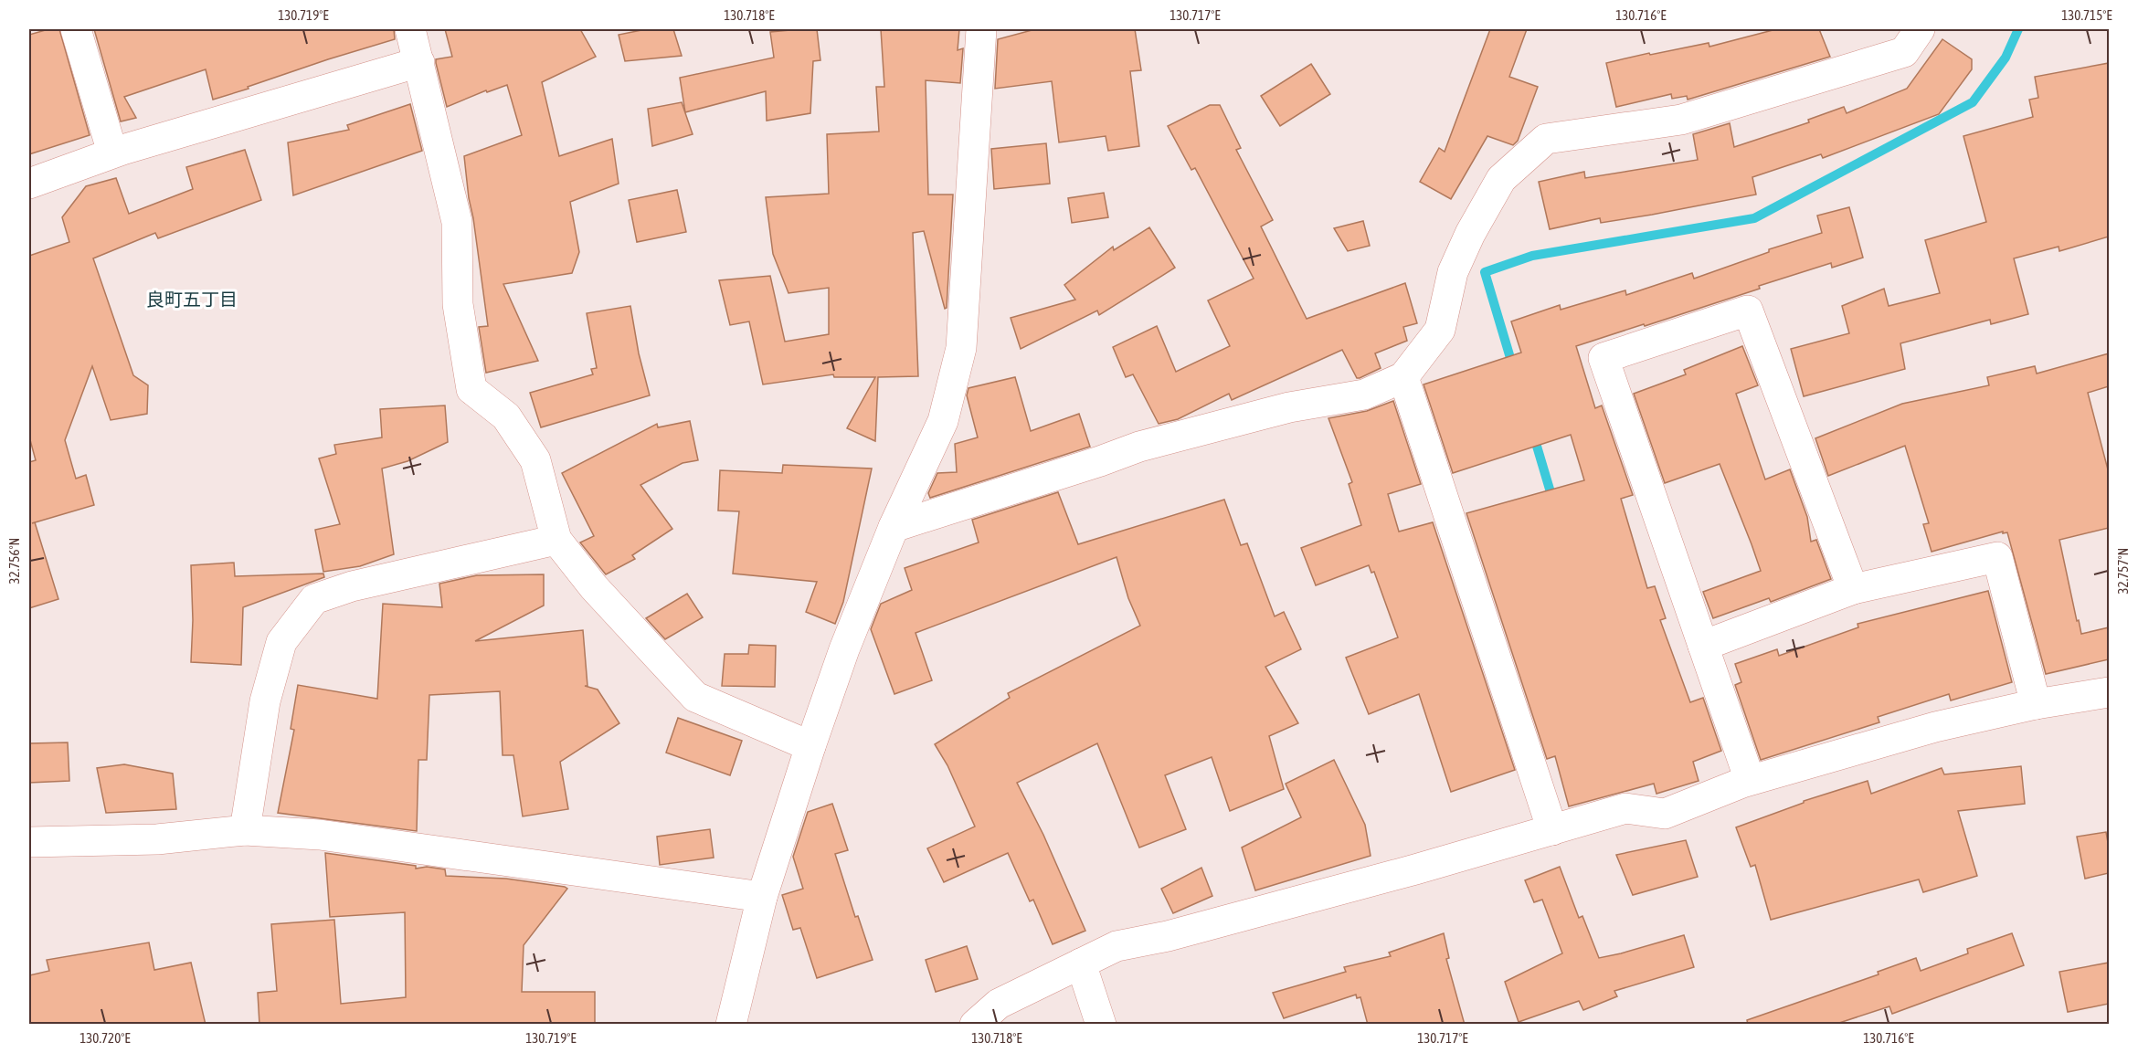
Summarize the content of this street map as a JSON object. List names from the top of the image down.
{
  "districts": ["良町五丁目"],
  "coordinates": [
    "130.719°E",
    "130.718°E",
    "130.717°E",
    "130.716°E",
    "130.715°E",
    "32.756°N",
    "32.757°N",
    "130.720°E"
  ]
}
